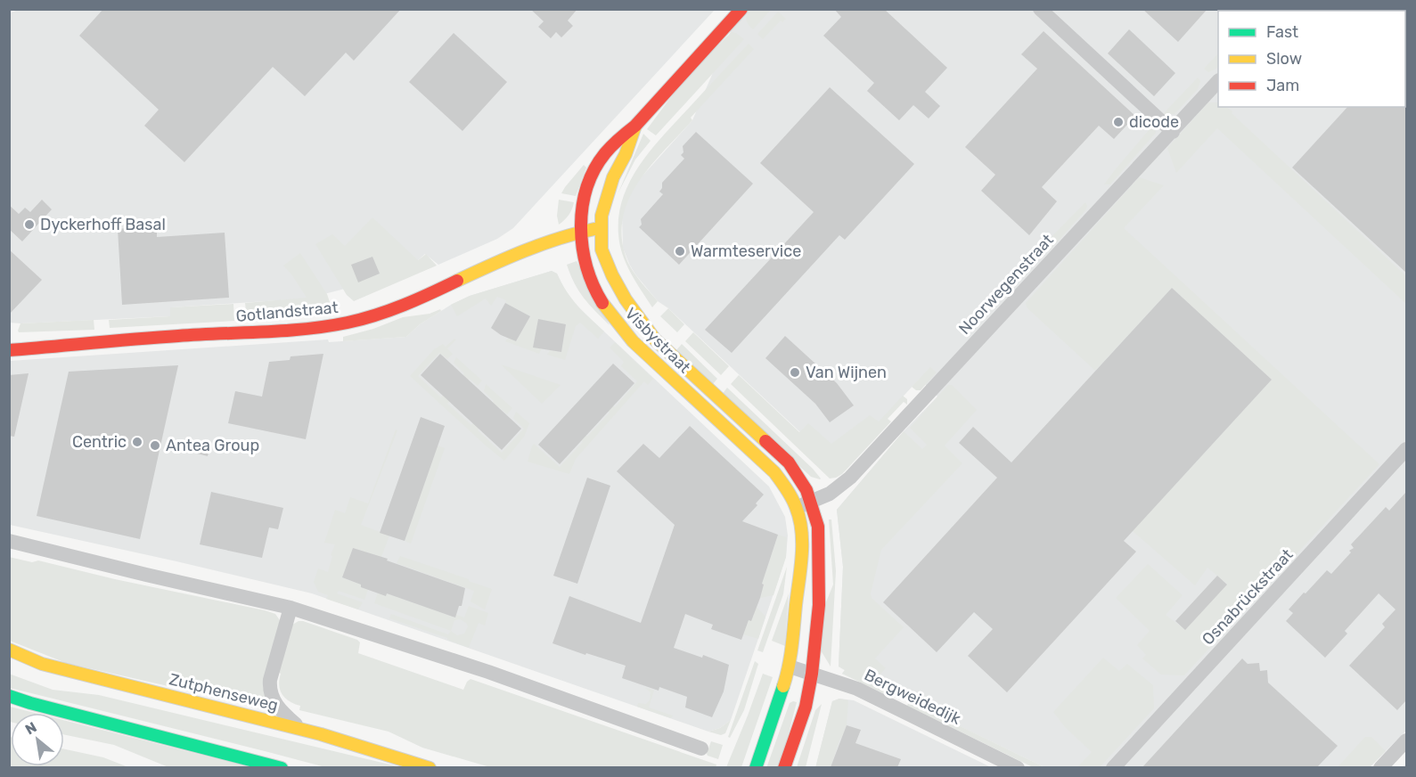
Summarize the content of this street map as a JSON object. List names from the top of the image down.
{
  "streets": {
    "street": [
      "Noorwegenstraat",
      "Gotlandstraat",
      "Visbystraat",
      "Osnabrückstraat",
      "Zutphenseweg",
      "Bergweidedijk"
    ]
  },
  "crossings": [
    ["Noorwegenstraat", "Visbystraat"],
    ["Gotlandstraat", "Visbystraat"]
  ],
  "places": [
    "dicode",
    "Dyckerhoff Basal",
    "Warmteservice",
    "Van Wijnen",
    "Centric",
    "Antea Group"
  ],
  "legend": ["Fast", "Slow", "Jam"],
  "north": "top left"
}
